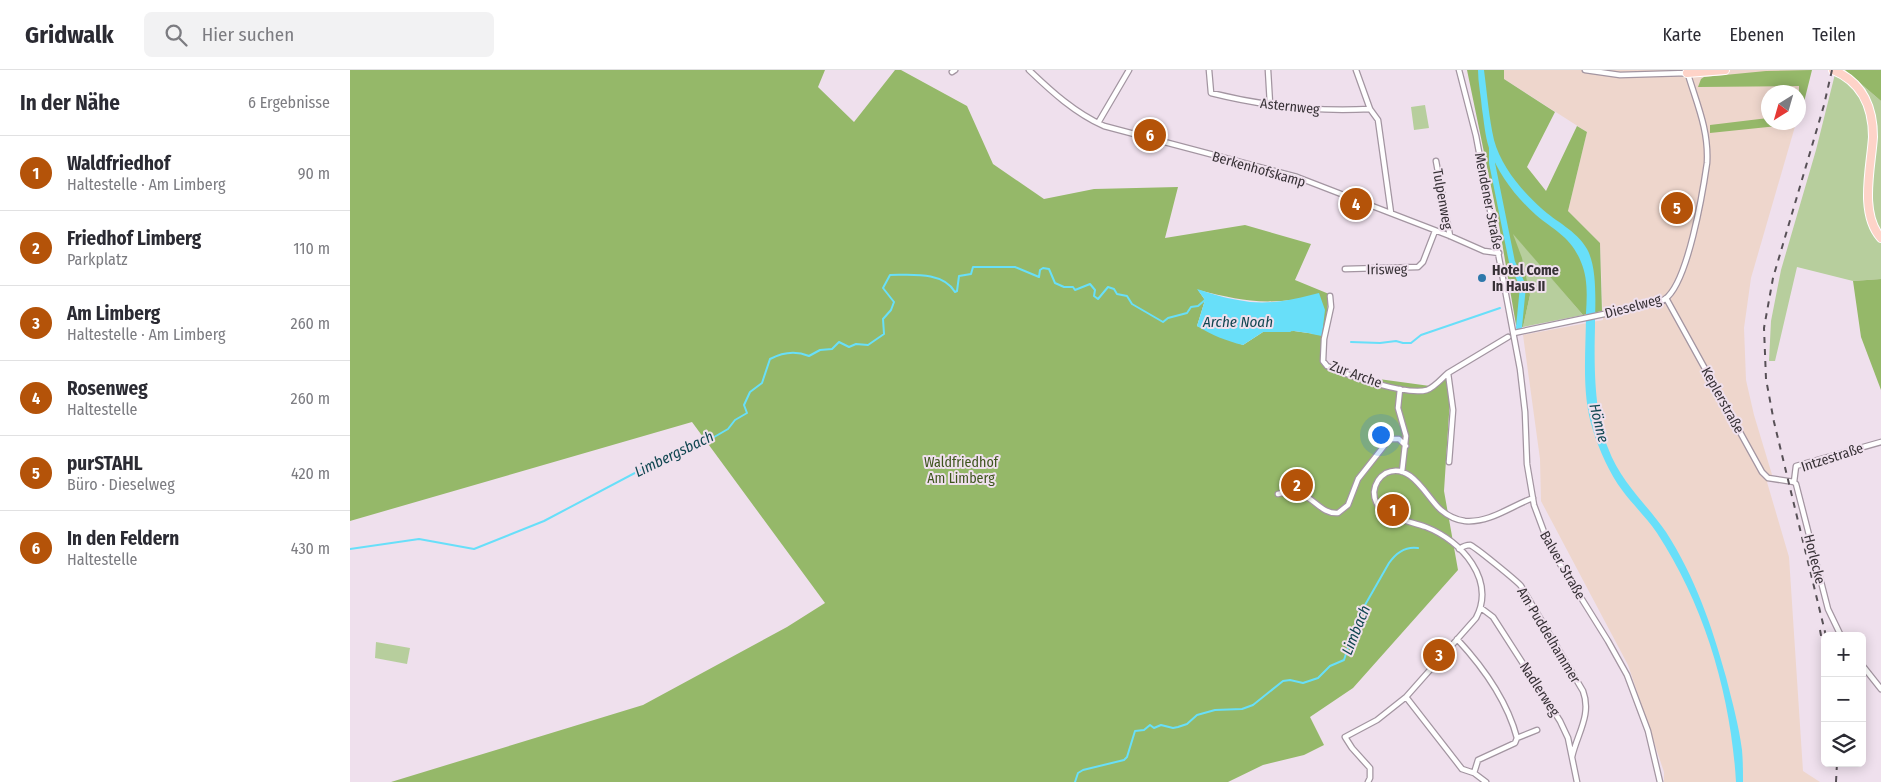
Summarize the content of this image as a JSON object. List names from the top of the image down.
{
  "streets": {
    "street": [
      "Asternweg",
      "Berkenhofskamp",
      "Tulpenweg",
      "Mendener Straße",
      "Irisweg",
      "Dieselweg",
      "Zur Arche",
      "Keplerstraße",
      "Intzestraße",
      "Horlecke",
      "Balver Straße",
      "Am Puddelhammer",
      "Nadlerweg"
    ]
  },
  "crossings": [
    ["Berkenhofskamp", "Tulpenweg"],
    ["Berkenhofskamp", "Mendener Straße"],
    ["Berkenhofskamp", "Irisweg"],
    ["Mendener Straße", "Dieselweg"],
    ["Mendener Straße", "Balver Straße"],
    ["Dieselweg", "Keplerstraße"],
    ["Dieselweg", "Balver Straße"],
    ["Keplerstraße", "Intzestraße"],
    ["Keplerstraße", "Horlecke"],
    ["Intzestraße", "Horlecke"],
    ["Am Puddelhammer", "Nadlerweg"]
  ],
  "water": [
    "Arche Noah",
    "Hönne",
    "Limbergsbach",
    "Limbach"
  ],
  "parks": ["Waldfriedhof Am Limberg"],
  "places": ["Hotel Come In Haus II"],
  "north": "bottom left",
  "page": {
    "header": "Gridwalk",
    "search": "Hier suchen",
    "nav": ["Karte", "Ebenen", "Teilen"],
    "heading": ["In der Nähe", "6 Ergebnisse"],
    "pins": [
      "6",
      "4",
      "5",
      "2",
      "1",
      "3"
    ],
    "list": [
      {
        "mark": "1",
        "name": "Waldfriedhof",
        "note": "Haltestelle · Am Limberg",
        "value": "90 m"
      },
      {
        "mark": "2",
        "name": "Friedhof Limberg",
        "note": "Parkplatz",
        "value": "110 m"
      },
      {
        "mark": "3",
        "name": "Am Limberg",
        "note": "Haltestelle · Am Limberg",
        "value": "260 m"
      },
      {
        "mark": "4",
        "name": "Rosenweg",
        "note": "Haltestelle",
        "value": "260 m"
      },
      {
        "mark": "5",
        "name": "purSTAHL",
        "note": "Büro · Dieselweg",
        "value": "420 m"
      },
      {
        "mark": "6",
        "name": "In den Feldern",
        "note": "Haltestelle",
        "value": "430 m"
      }
    ],
    "map_buttons": ["+", "−"]
  }
}
